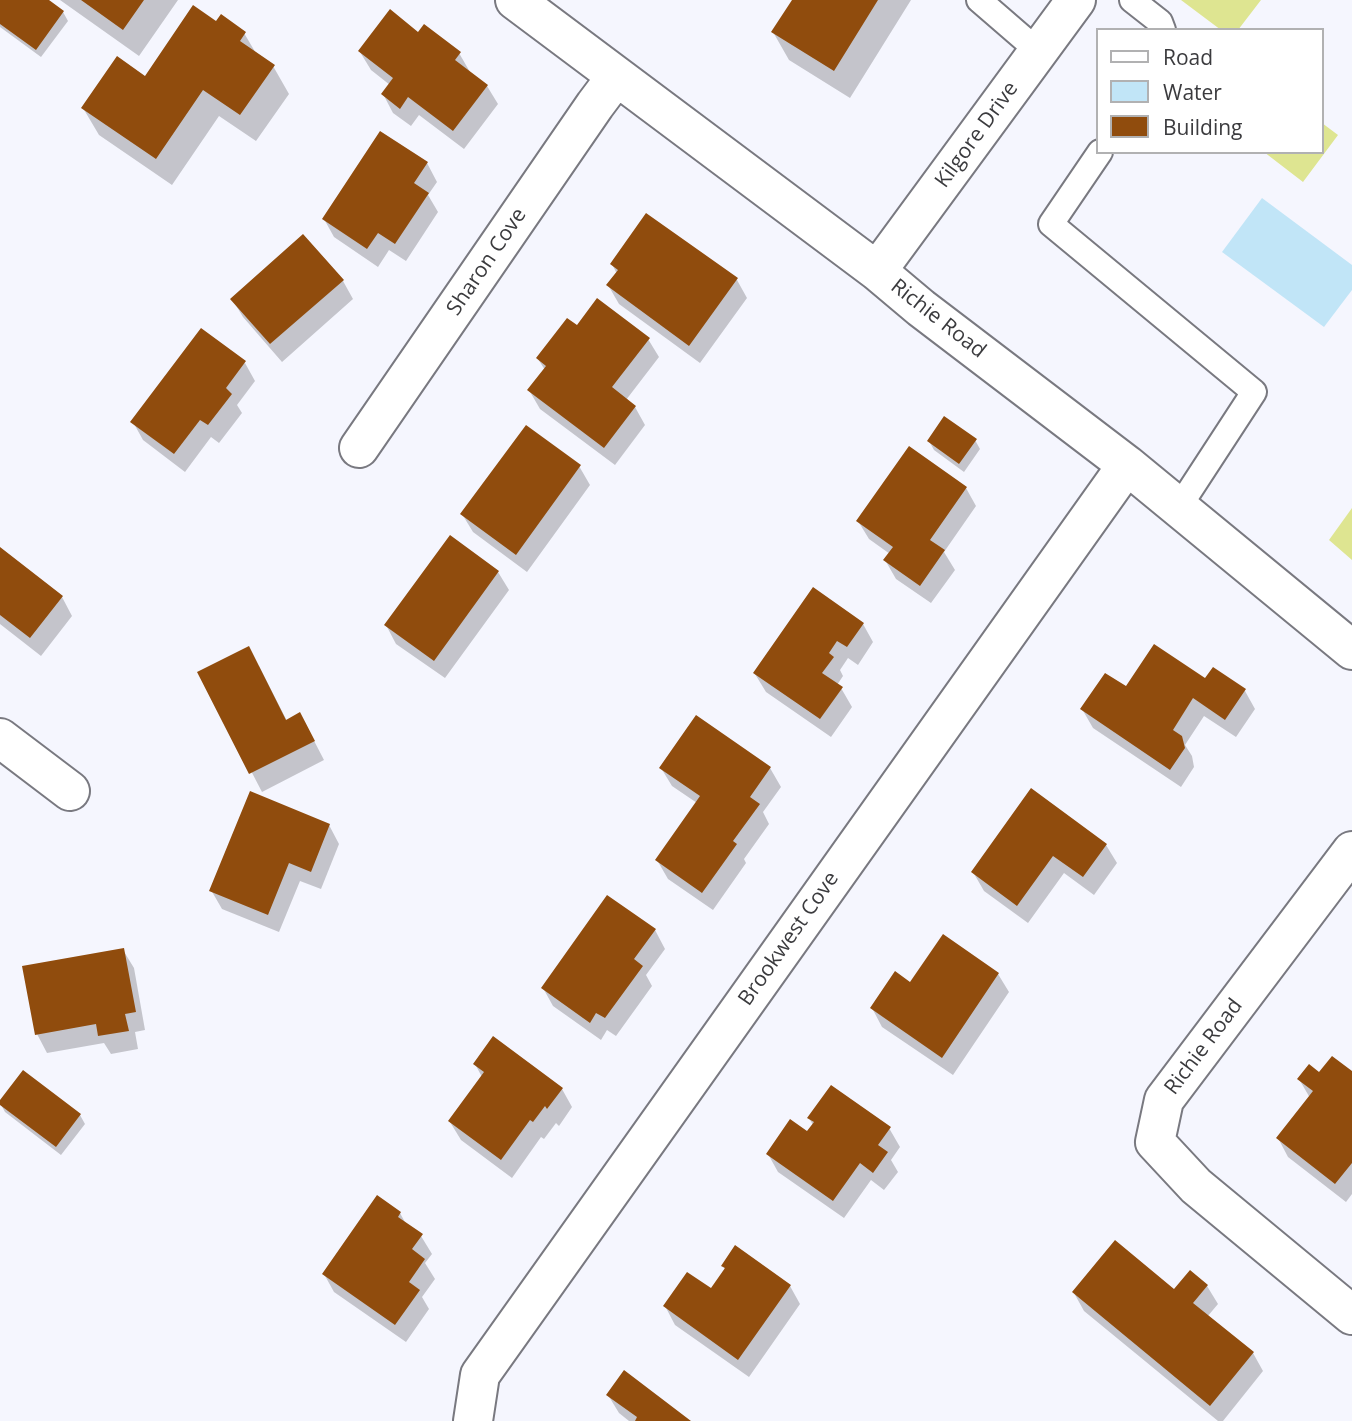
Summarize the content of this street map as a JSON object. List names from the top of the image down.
{
  "streets": {
    "street": [
      "Kilgore Drive",
      "Sharon Cove",
      "Richie Road",
      "Brookwest Cove"
    ]
  },
  "crossings": [
    ["Kilgore Drive", "Richie Road"],
    ["Sharon Cove", "Richie Road"],
    ["Richie Road", "Brookwest Cove"]
  ],
  "legend": ["Road", "Water", "Building"]
}
